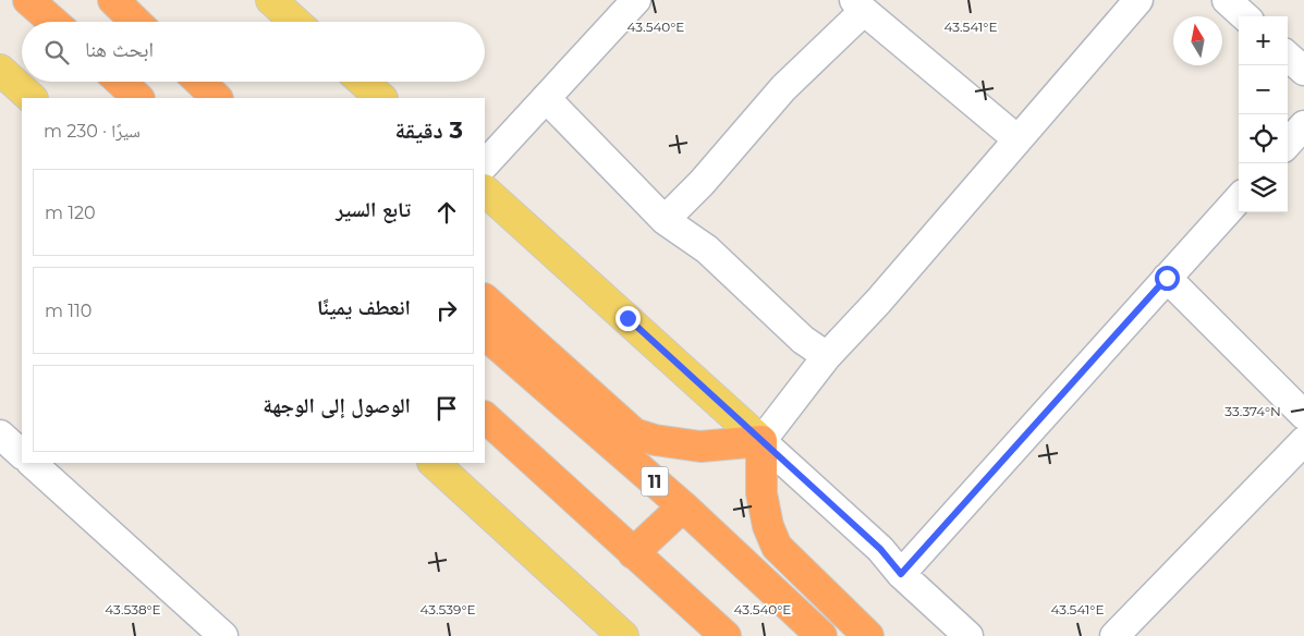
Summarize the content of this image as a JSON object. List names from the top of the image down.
{
  "streets": {
    "highway": ["11"]
  },
  "north": "top",
  "page": {
    "map_buttons": ["+", "−"],
    "search": "ابحث هنا",
    "heading": ["3 دقيقة", "سيرًا · 230 m"],
    "list": [
      ["تابع السير", "120 m"],
      ["انعطف يمينًا", "110 m"],
      "الوصول إلى الوجهة"
    ]
  },
  "coordinates": [
    "43.540°E",
    "43.541°E",
    "33.374°N",
    "43.538°E",
    "43.539°E"
  ]
}
